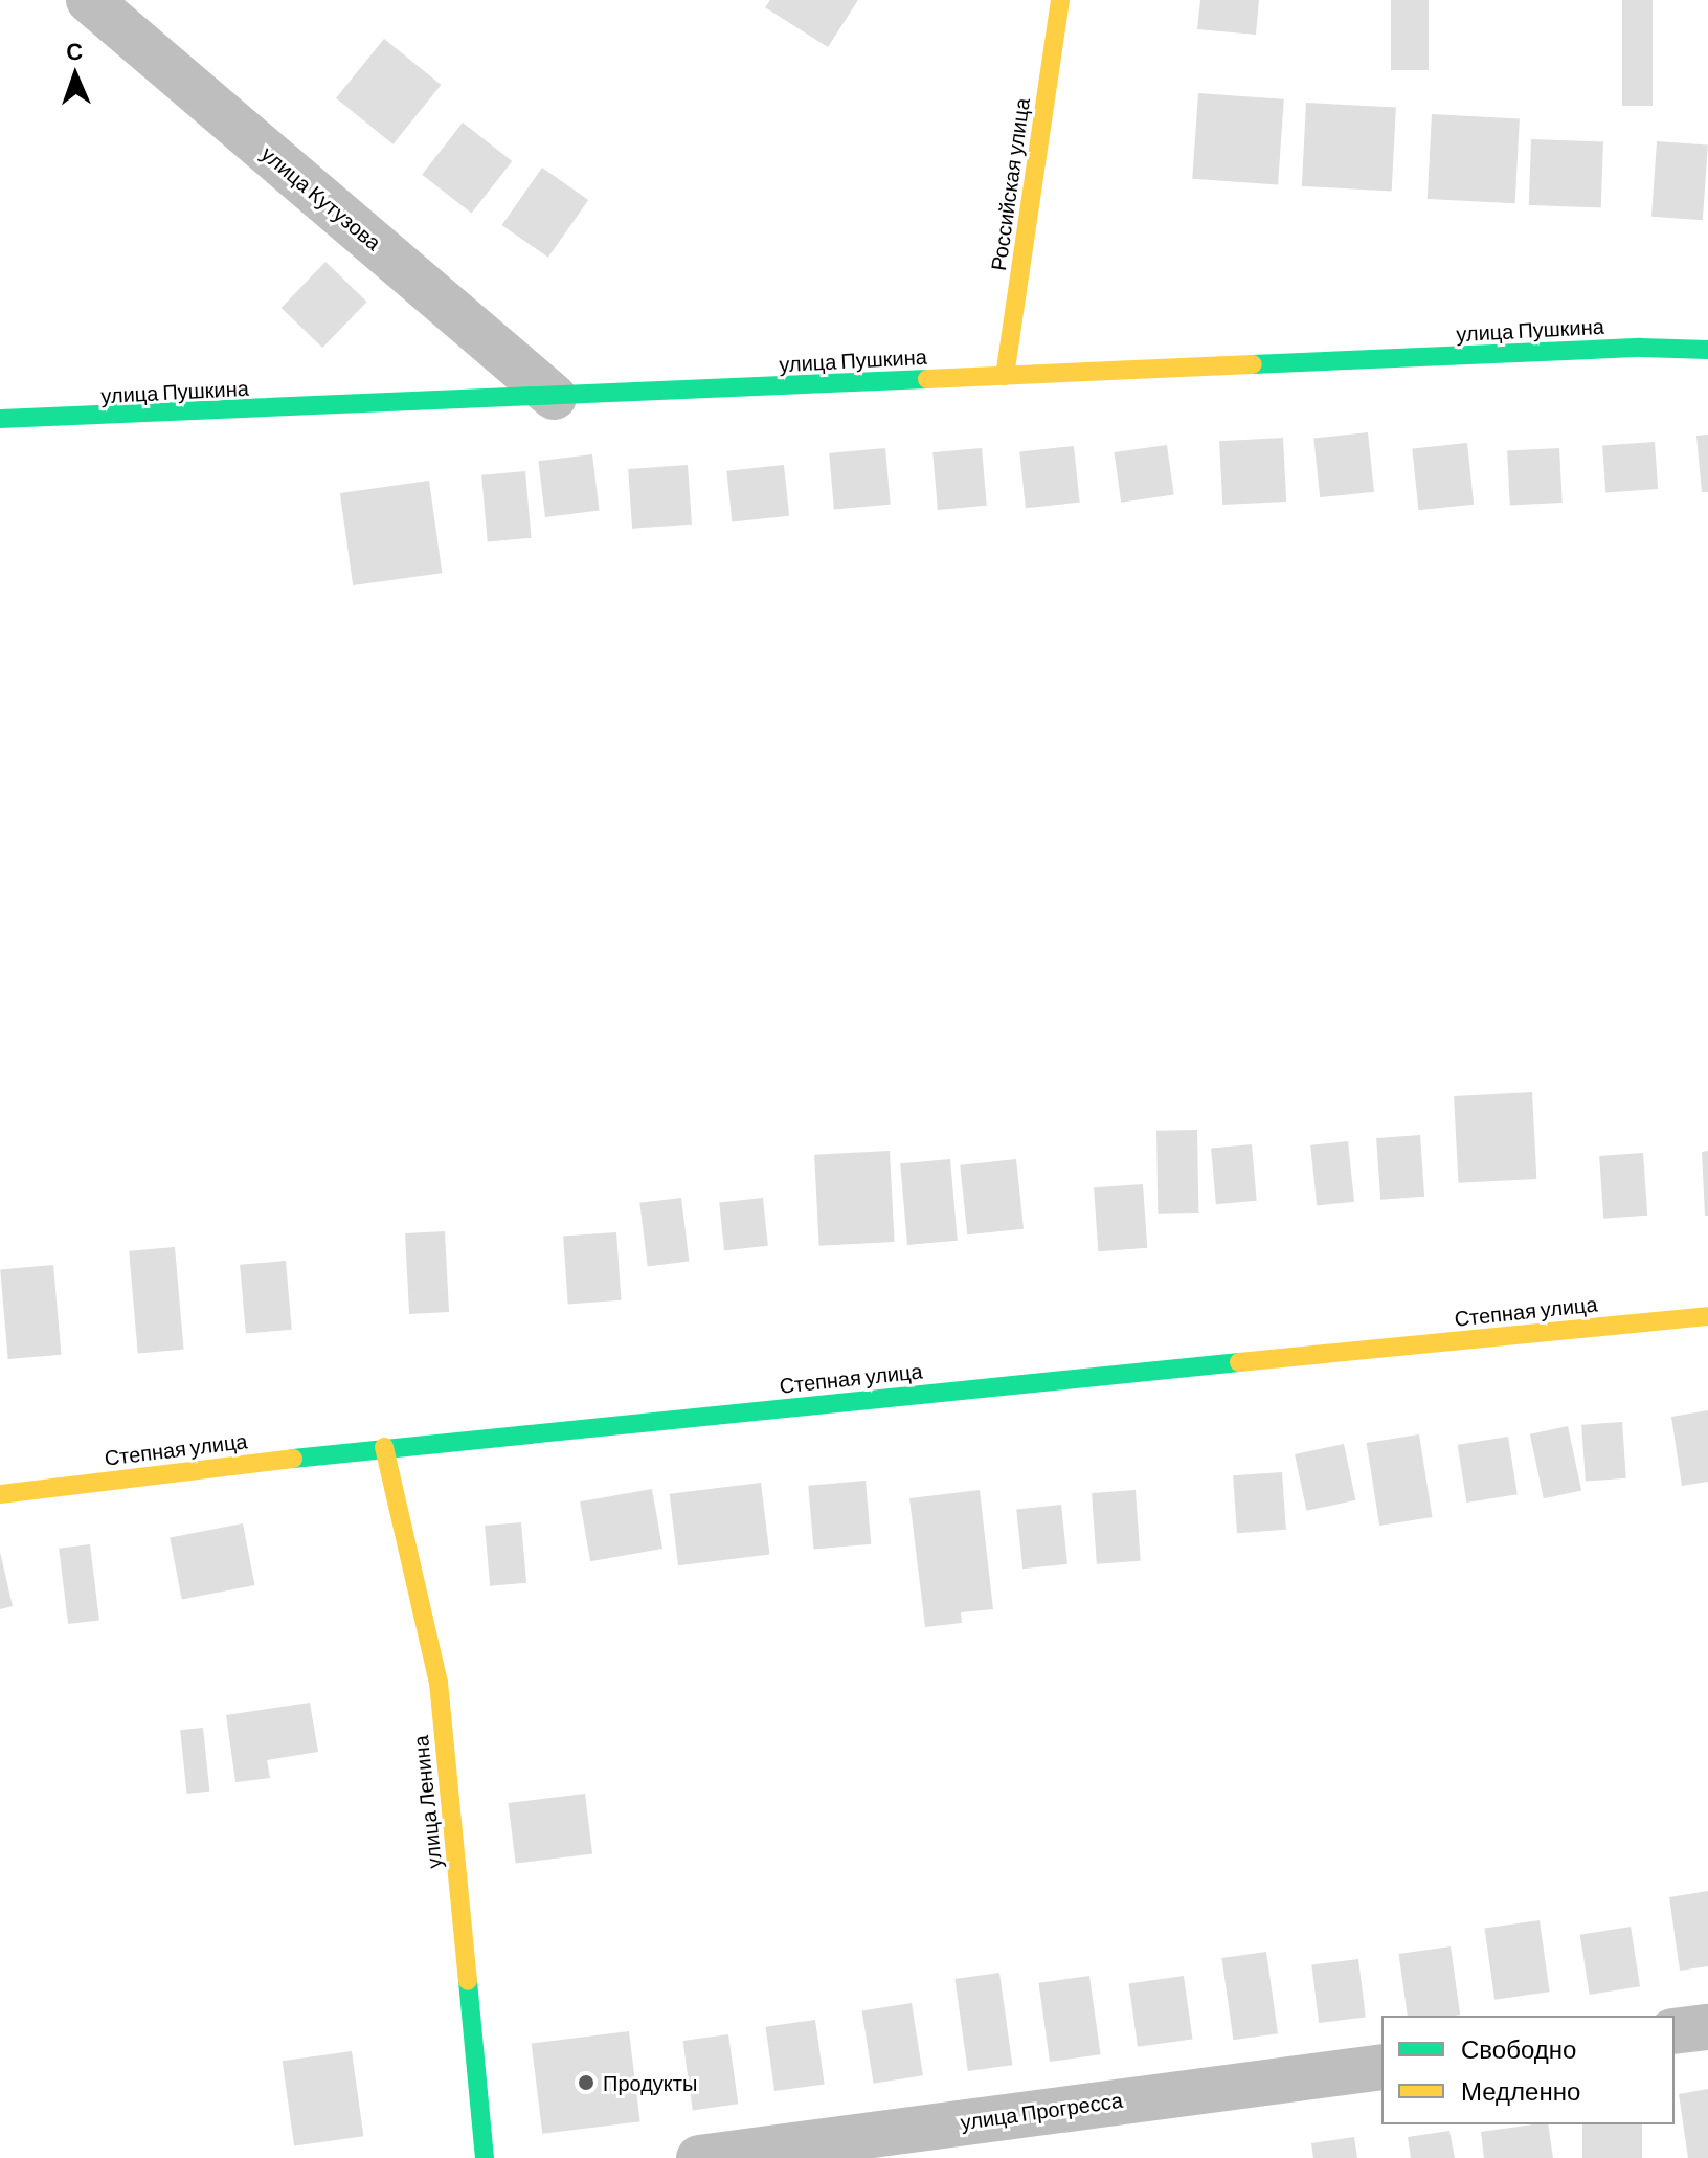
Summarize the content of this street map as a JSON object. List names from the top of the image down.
{
  "streets": {
    "street": [
      "Российская улица",
      "улица Кутузова",
      "улица Пушкина",
      "Степная улица",
      "улица Ленина",
      "улица Прогресса"
    ]
  },
  "crossings": [
    ["Российская улица", "улица Пушкина"],
    ["улица Кутузова", "улица Пушкина"],
    ["Степная улица", "улица Ленина"]
  ],
  "places": ["Продукты"],
  "legend": ["Свободно", "Медленно"],
  "north": "top"
}
